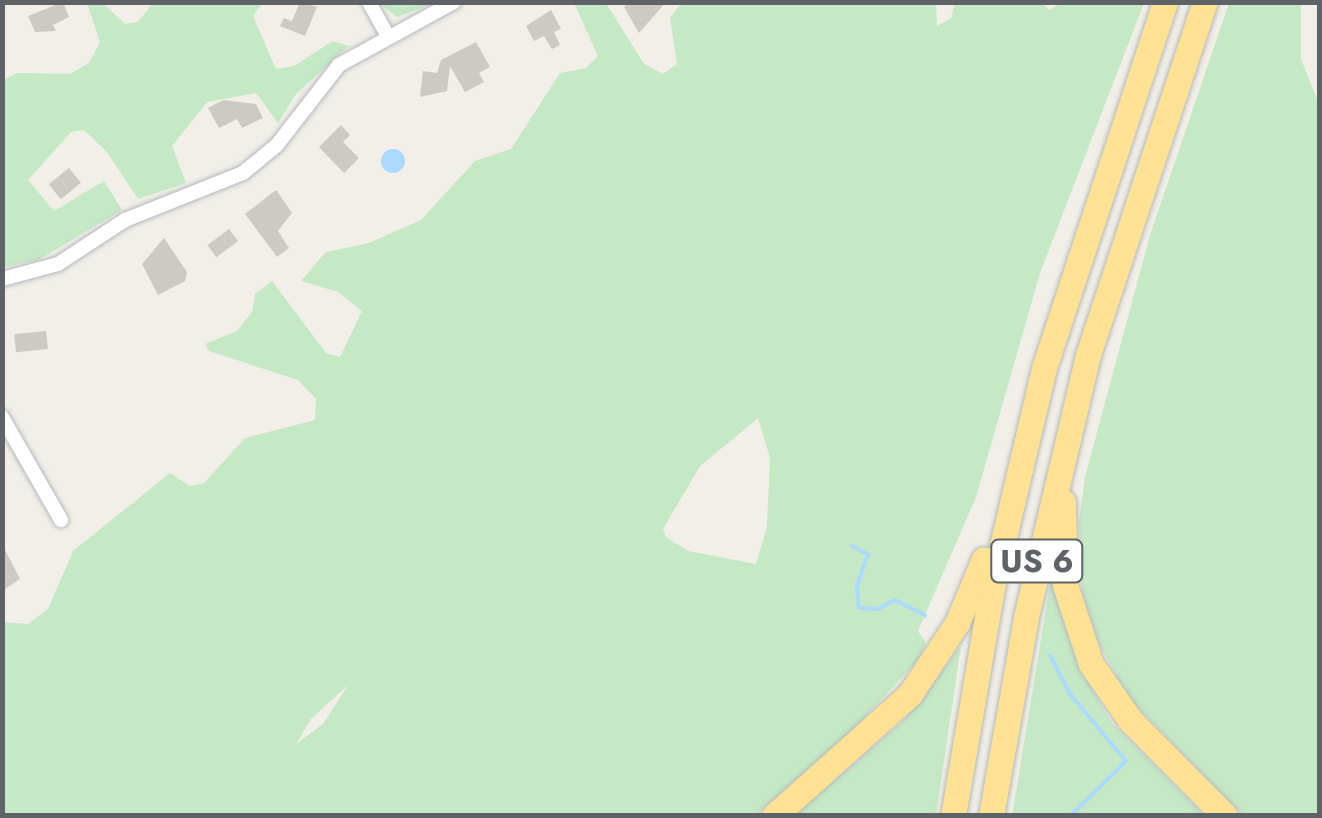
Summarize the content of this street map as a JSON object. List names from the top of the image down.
{
  "streets": {
    "highway": ["US 6"]
  }
}
